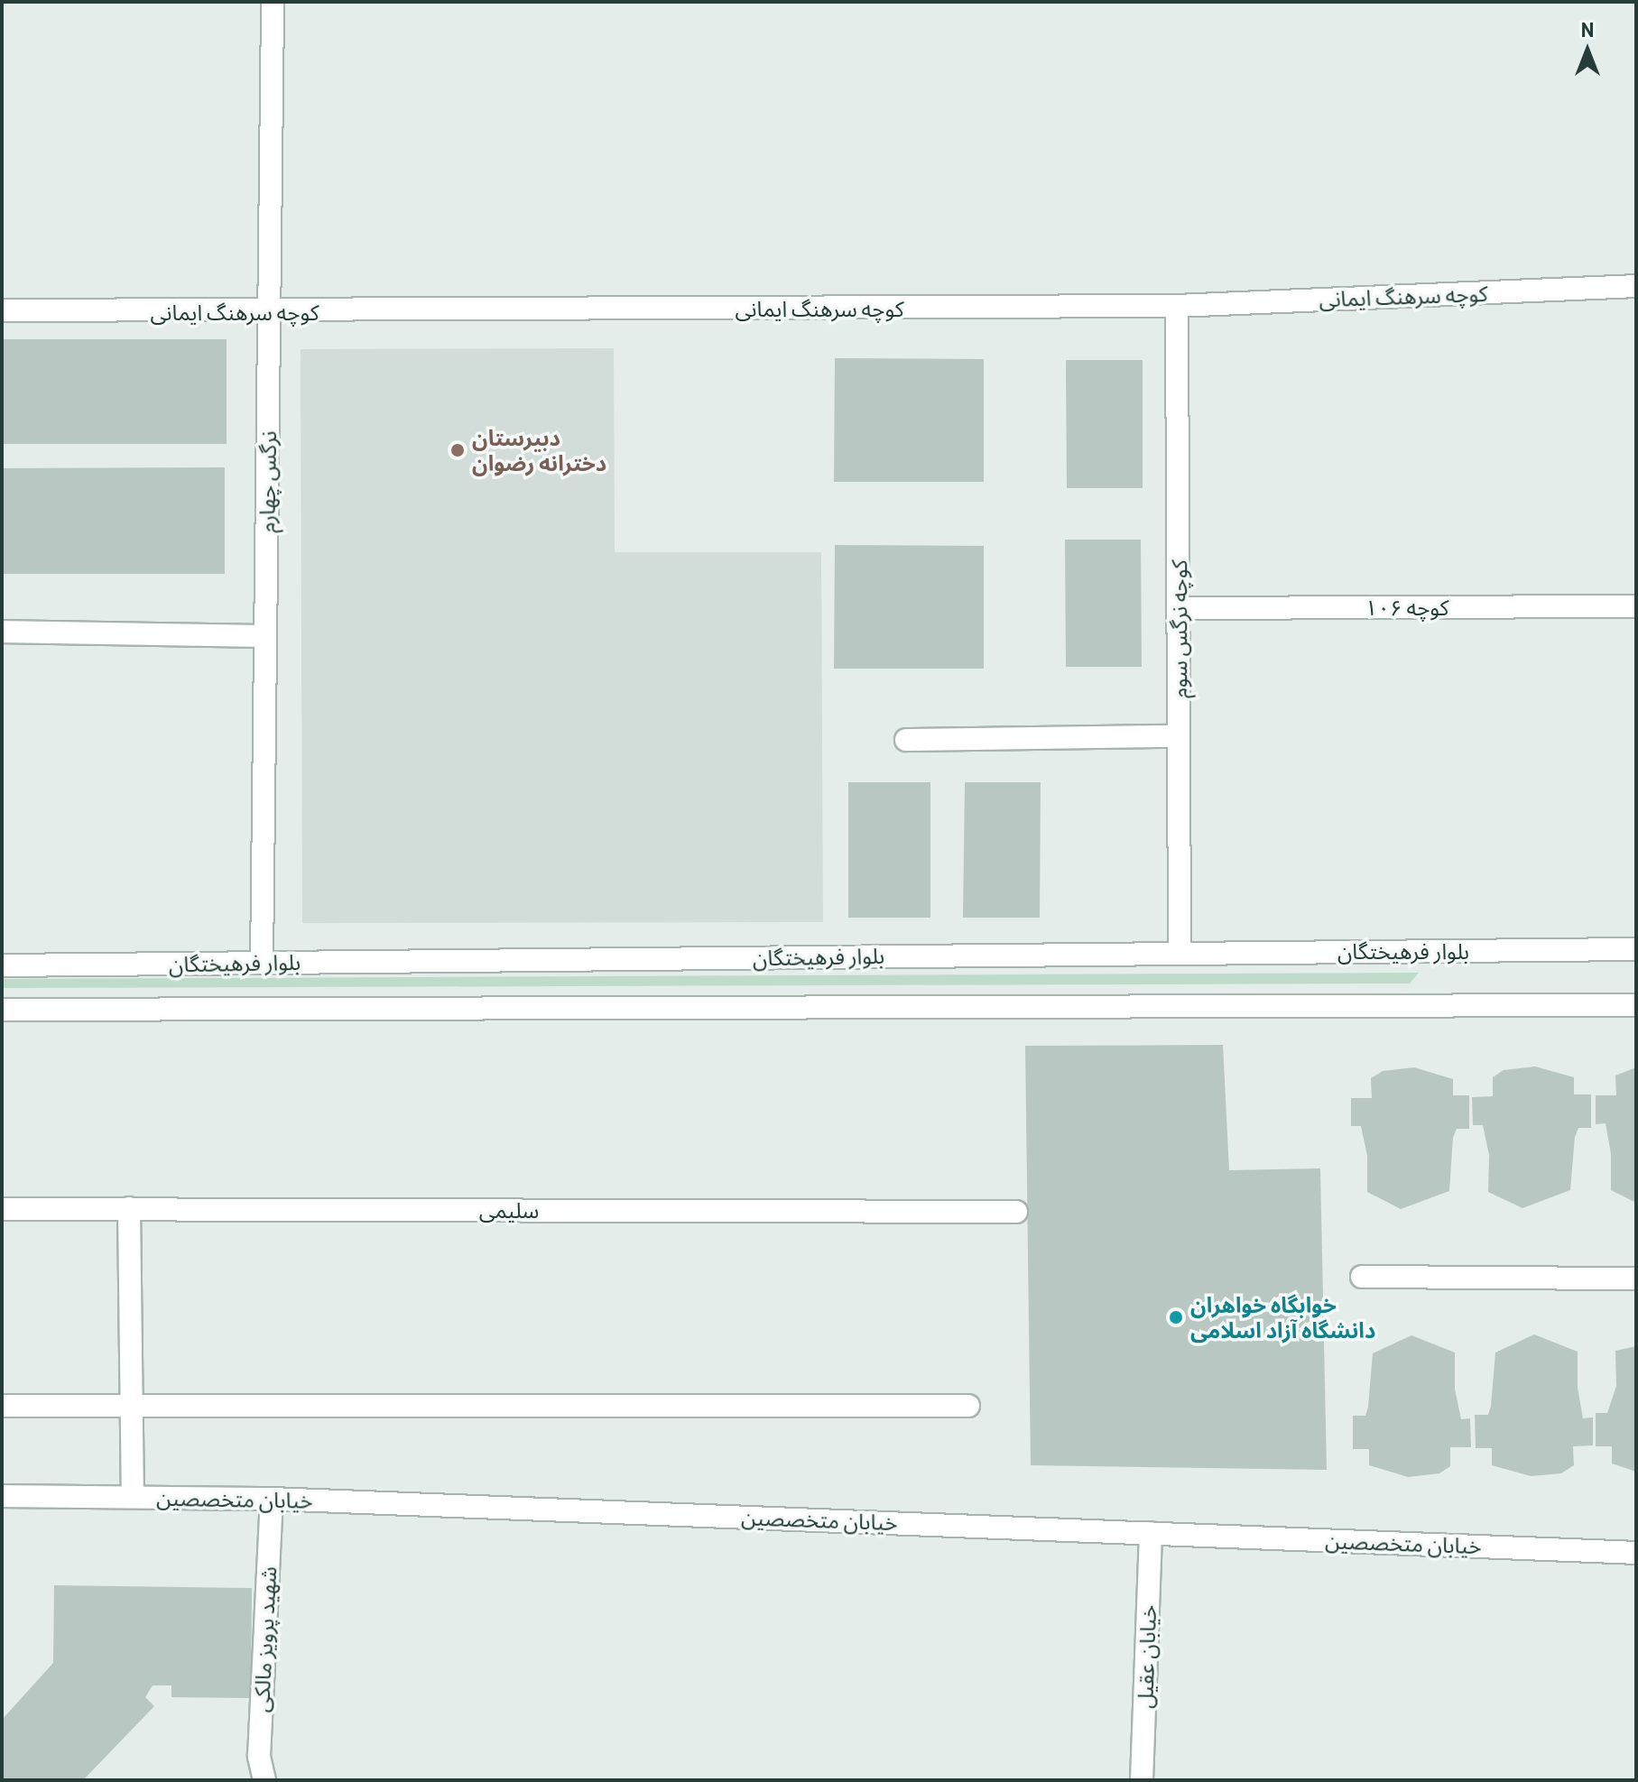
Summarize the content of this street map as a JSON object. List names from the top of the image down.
{
  "streets": {
    "street": [
      "کوچه سرهنگ ایمانی",
      "نرگس چهارم",
      "کوچه ۱۰۶",
      "کوچه نرگس سوم",
      "بلوار فرهیختگان",
      "سلیمی",
      "خیابان متخصصین",
      "شهید پرویز مالکی",
      "خیابان عقیل"
    ]
  },
  "crossings": [
    ["کوچه سرهنگ ایمانی", "نرگس چهارم"],
    ["کوچه سرهنگ ایمانی", "کوچه نرگس سوم"],
    ["نرگس چهارم", "بلوار فرهیختگان"],
    ["کوچه ۱۰۶", "کوچه نرگس سوم"],
    ["کوچه نرگس سوم", "بلوار فرهیختگان"],
    ["خیابان متخصصین", "شهید پرویز مالکی"],
    ["خیابان متخصصین", "خیابان عقیل"]
  ],
  "places": ["دبیرستان دخترانه رضوان", "خوابگاه خواهران دانشگاه آزاد اسلامی"],
  "north": "top"
}
